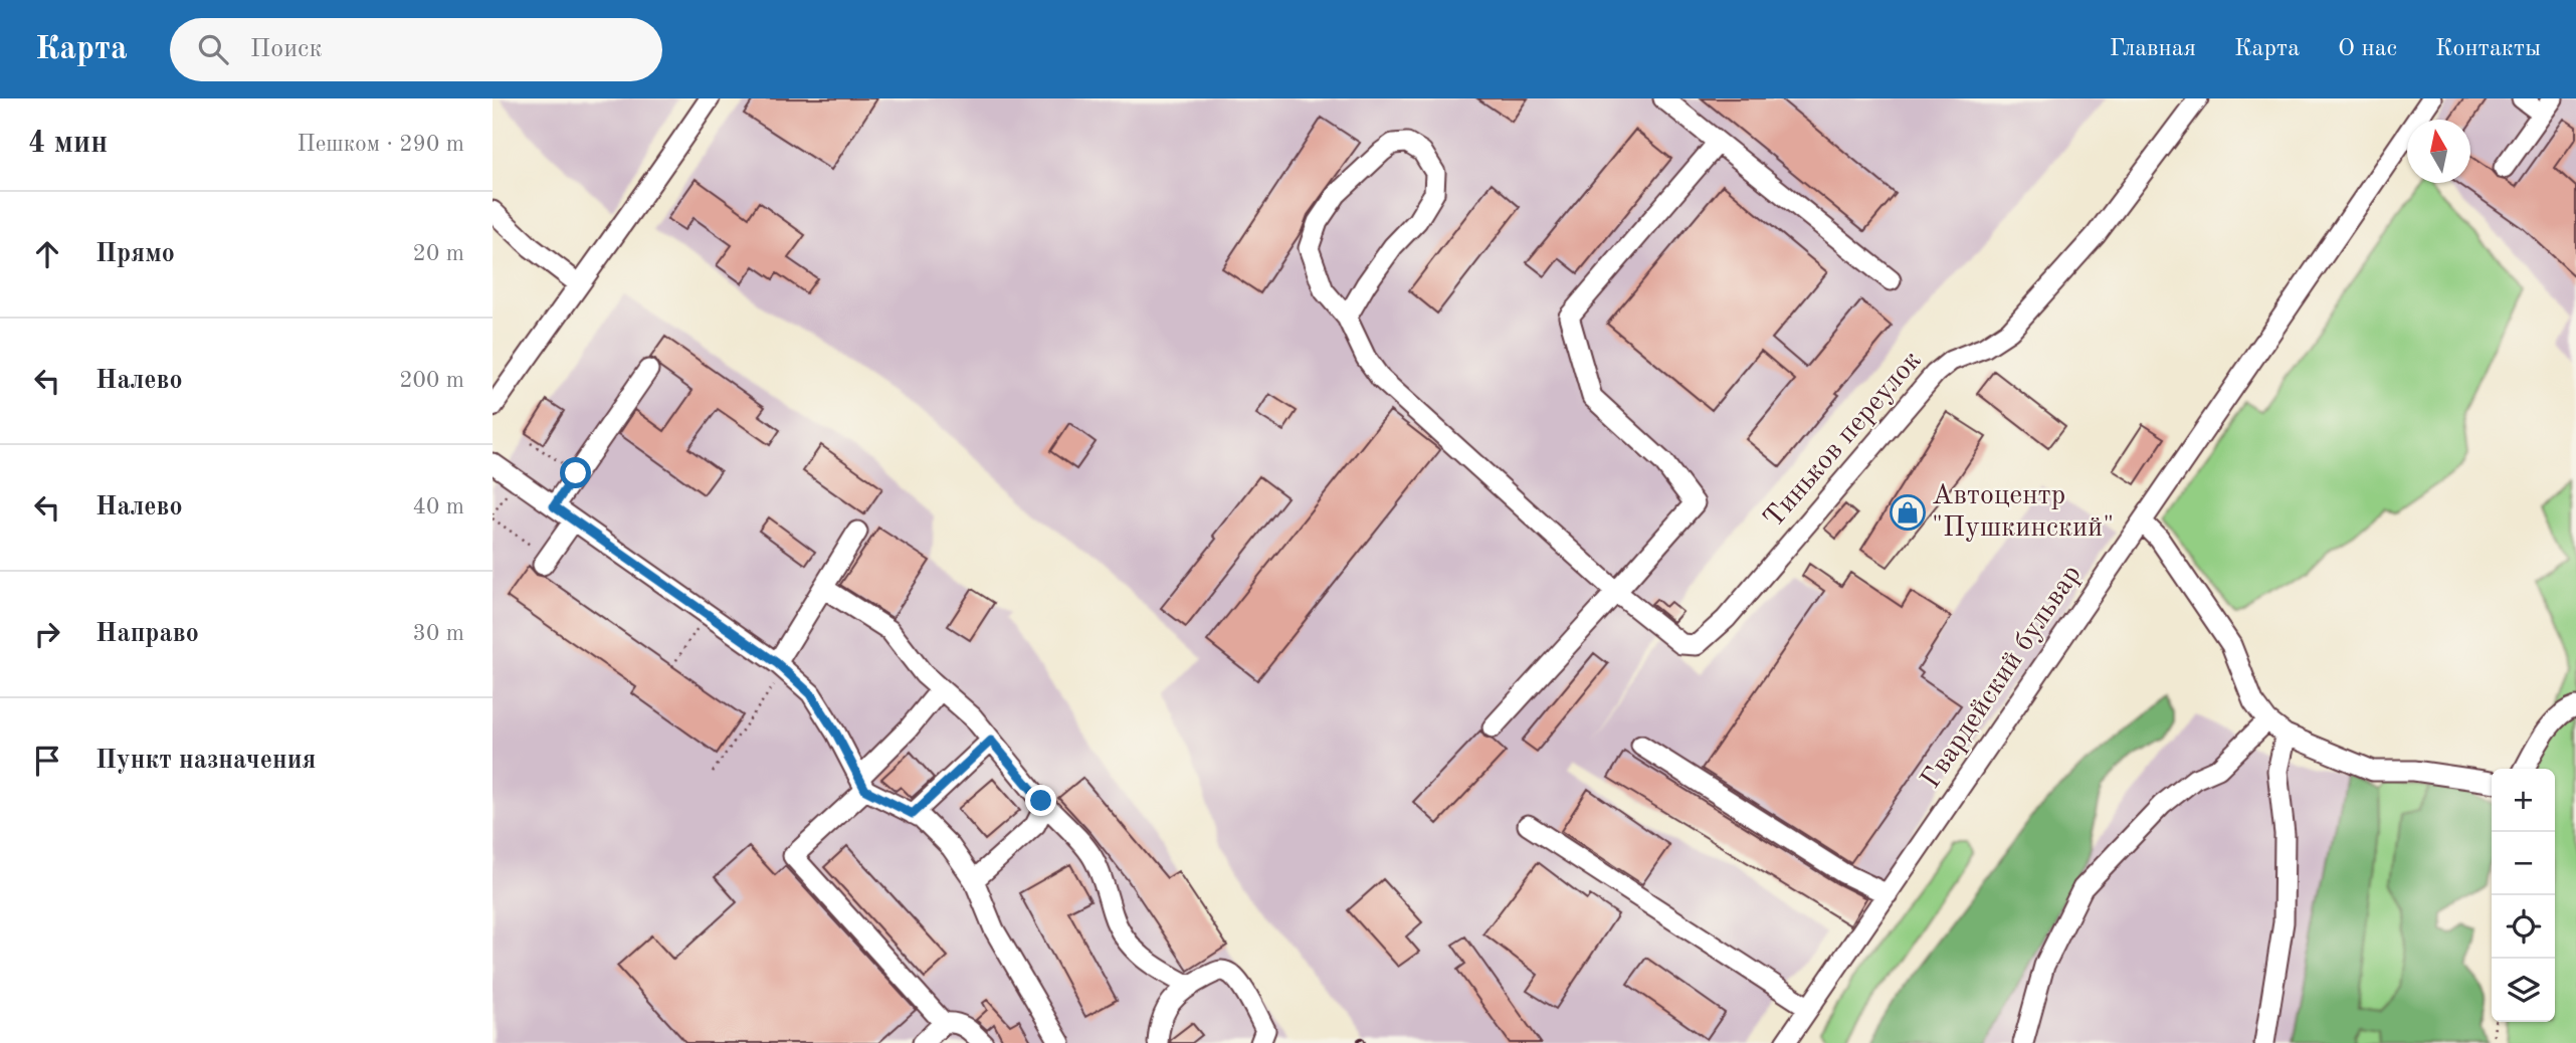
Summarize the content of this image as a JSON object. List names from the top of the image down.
{
  "streets": {
    "street": ["Тиньков переулок", "Гвардейский бульвар"]
  },
  "places": {
    "shop": ["Автоцентр \"Пушкинский\""]
  },
  "north": "top",
  "page": {
    "header": "Карта",
    "search": "Поиск",
    "nav": [
      "Главная",
      "Карта",
      "О нас",
      "Контакты"
    ],
    "heading": ["4 мин", "Пешком · 290 m"],
    "list": [
      ["Прямо", "20 m"],
      ["Налево", "200 m"],
      ["Налево", "40 m"],
      ["Направо", "30 m"],
      "Пункт назначения"
    ],
    "map_buttons": ["+", "−"]
  }
}
